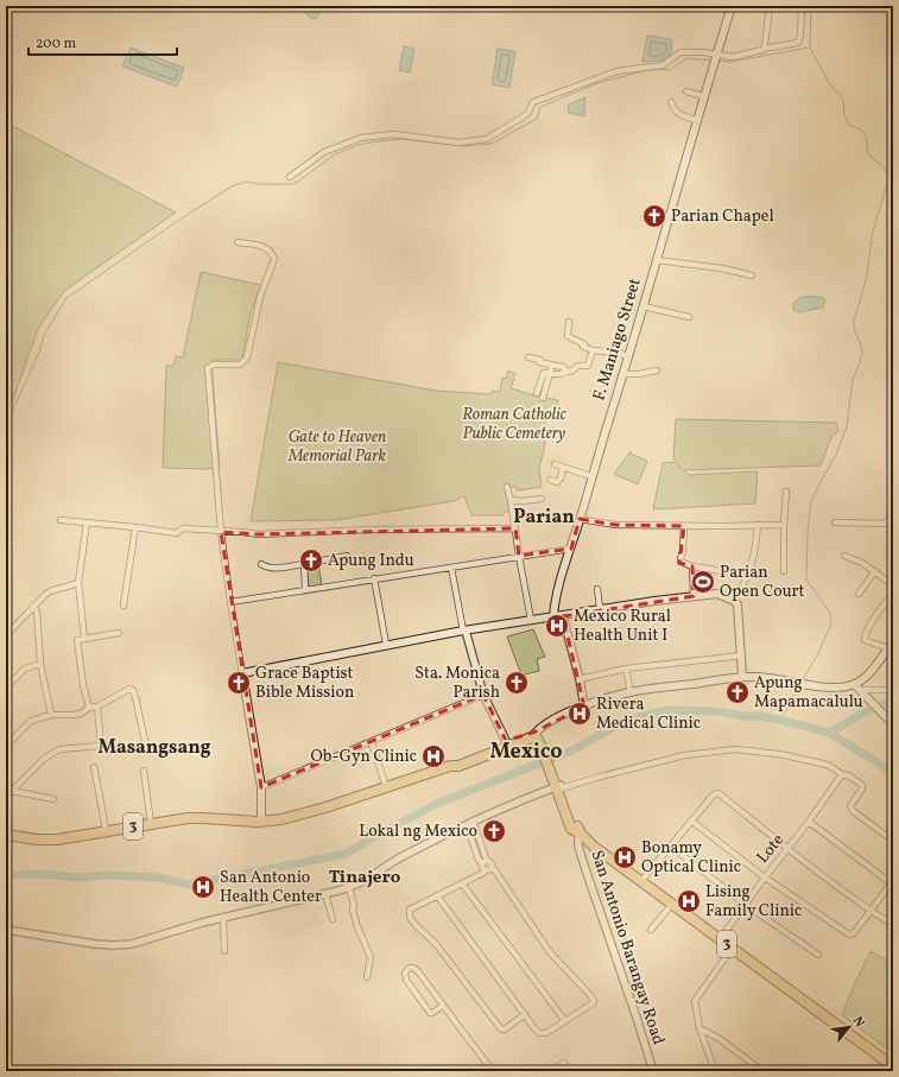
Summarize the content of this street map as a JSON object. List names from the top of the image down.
{
  "streets": {
    "highway": ["3"],
    "main road": ["F. Maniago Street"],
    "street": ["Lote", "San Antonio Barangay Road"]
  },
  "crossings": [
    ["3", "Lote"],
    ["3", "San Antonio Barangay Road"]
  ],
  "districts": [
    "Parian",
    "Masangsang",
    "Mexico",
    "Tinajero"
  ],
  "parks": ["Roman Catholic Public Cemetery", "Gate to Heaven Memorial Park"],
  "places": {
    "church": [
      "Parian Chapel",
      "Apung Indu",
      "Grace Baptist Bible Mission",
      "Sta. Monica Parish",
      "Apung Mapamacalulu",
      "Lokal ng Mexico"
    ],
    "sports": ["Parian Open Court"],
    "hospital": [
      "Mexico Rural Health Unit I",
      "Rivera Medical Clinic",
      "Ob-Gyn Clinic",
      "Bonamy Optical Clinic",
      "San Antonio Health Center",
      "Lising Family Clinic"
    ]
  },
  "scale_bar": "200 m",
  "north": "top right"
}
